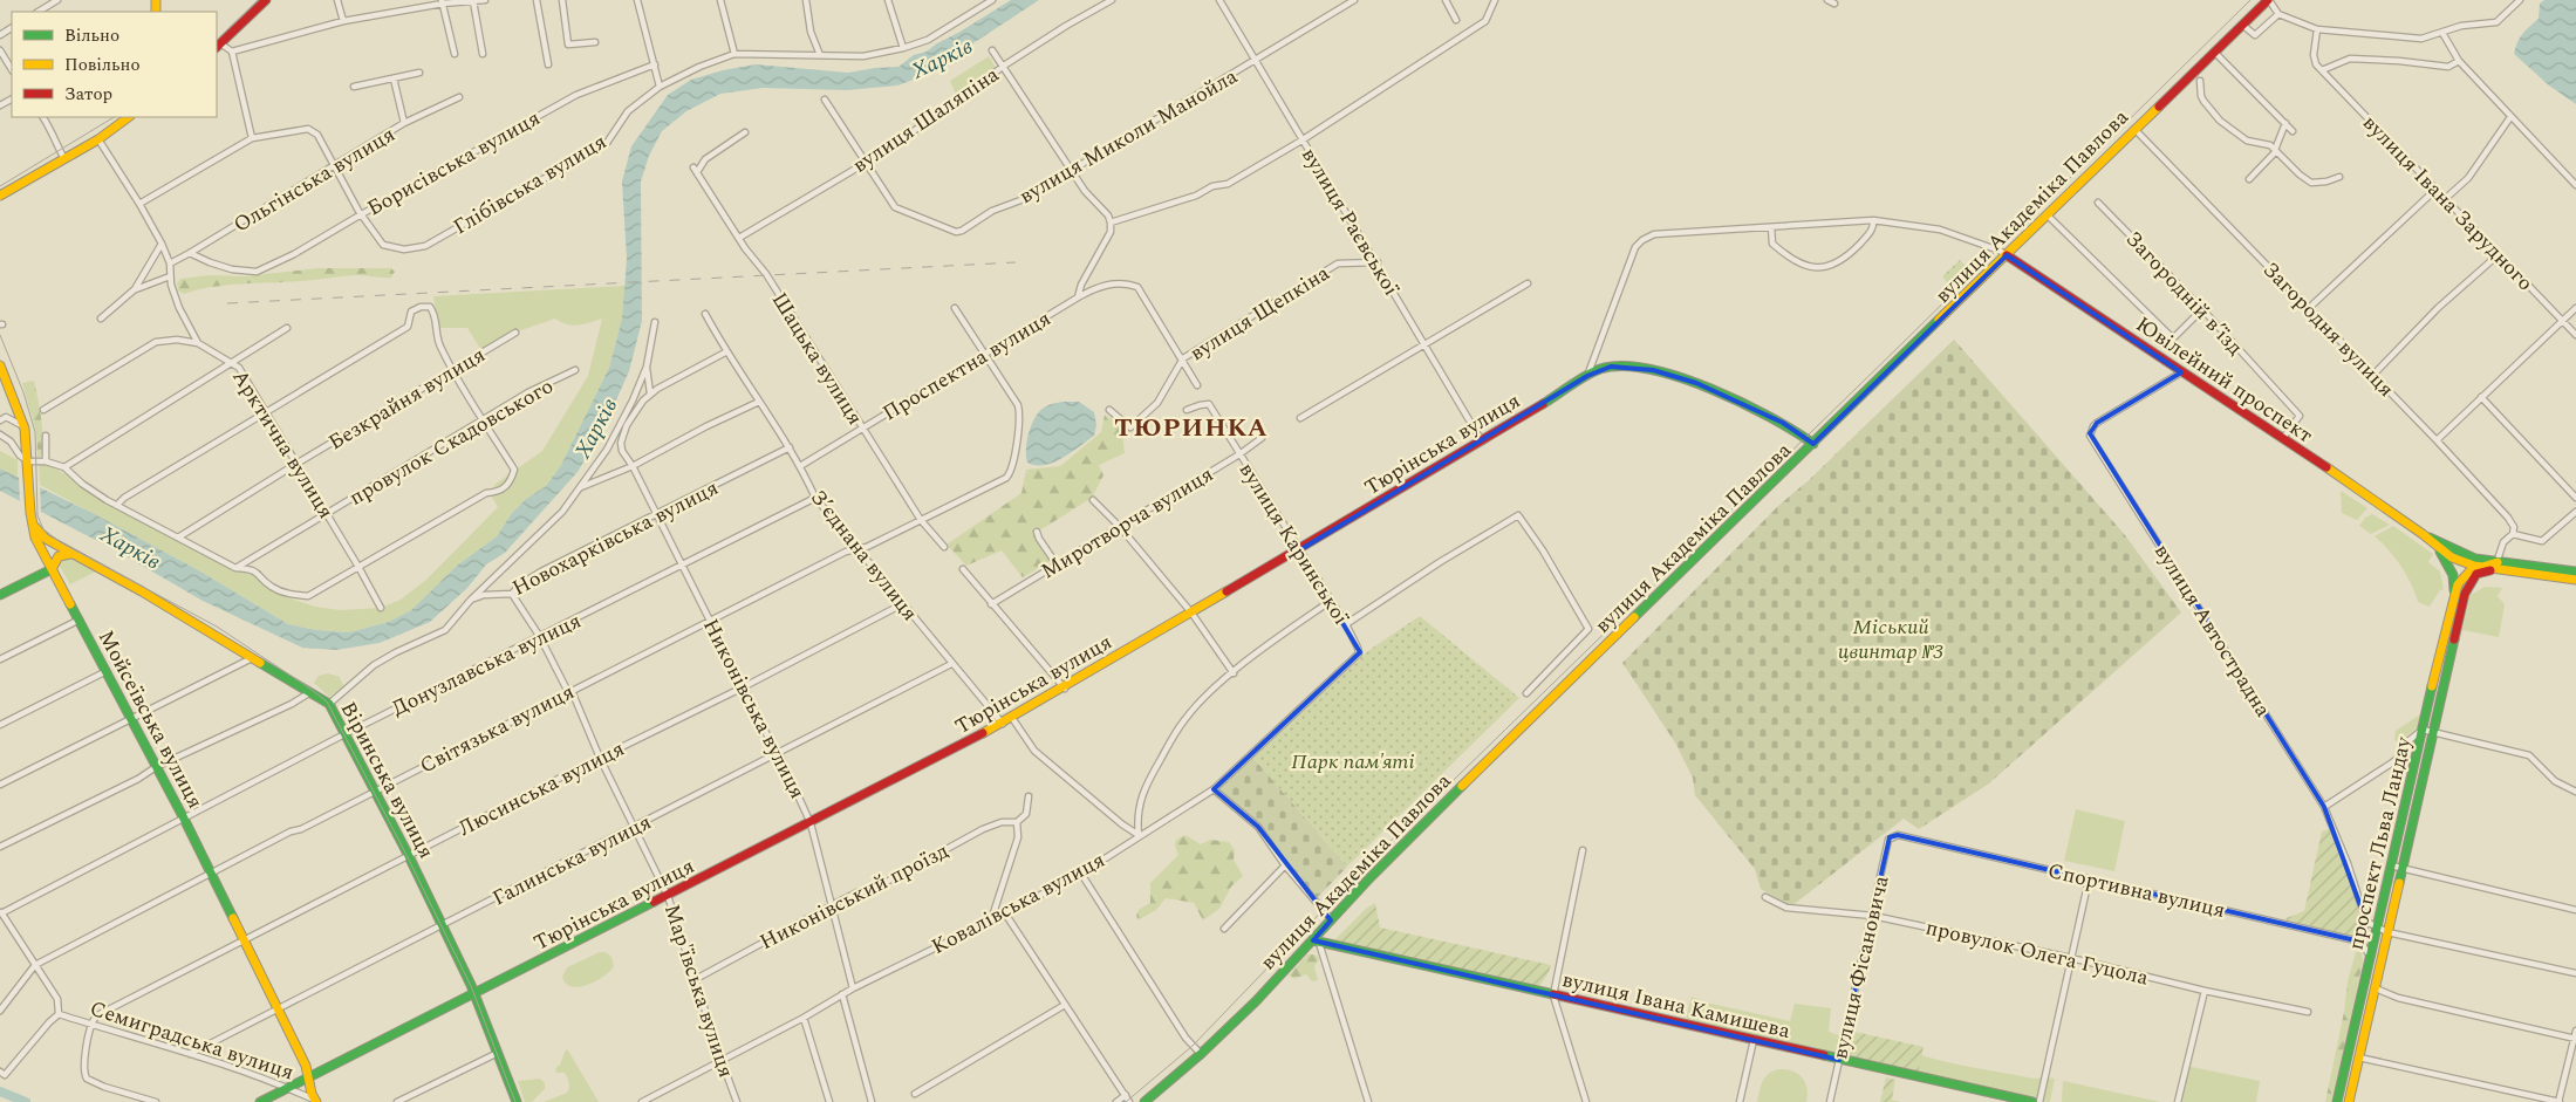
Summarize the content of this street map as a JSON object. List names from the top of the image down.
{
  "streets": {
    "main road": [
      "вулиця Академіка Павлова",
      "Ювілейний проспект",
      "Тюрінська вулиця",
      "Мойсеївська вулиця",
      "Віринська вулиця",
      "проспект Льва Ландау",
      "вулиця Івана Камишева",
      "Семиградська вулиця"
    ],
    "street": [
      "вулиця Шаляпіна",
      "вулиця Миколи Манойла",
      "Борисівська вулиця",
      "Ольгінська вулиця",
      "Глібівська вулиця",
      "вулиця Івана Зарудного",
      "вулиця Раєвської",
      "Загородній вʼїзд",
      "вулиця Щепкіна",
      "Загородня вулиця",
      "Шацька вулиця",
      "Проспектна вулиця",
      "Безкрайня вулиця",
      "провулок Скадовського",
      "Арктична вулиця",
      "Миротворча вулиця",
      "Новохарківська вулиця",
      "вулиця Каринської",
      "З’єднана вулиця",
      "вулиця Автострадна",
      "Донузлавська вулиця",
      "Никонівська вулиця",
      "Світязька вулиця",
      "Люсинська вулиця",
      "Галинська вулиця",
      "Спортивна вулиця",
      "Никонівський проїзд",
      "Ковалівська вулиця",
      "провулок Олега Гуцола",
      "вулиця Фісановича",
      "Мар'ївська вулиця"
    ]
  },
  "crossings": [
    ["вулиця Шаляпіна", "вулиця Миколи Манойла"],
    ["вулиця Шаляпіна", "Шацька вулиця"],
    ["вулиця Миколи Манойла", "вулиця Раєвської"],
    ["Борисівська вулиця", "Ольгінська вулиця"],
    ["Борисівська вулиця", "Глібівська вулиця"],
    ["вулиця Академіка Павлова", "Загородня вулиця"],
    ["вулиця Академіка Павлова", "Ювілейний проспект"],
    ["вулиця Академіка Павлова", "Тюрінська вулиця"],
    ["вулиця Академіка Павлова", "вулиця Івана Камишева"],
    ["вулиця Раєвської", "вулиця Щепкіна"],
    ["вулиця Раєвської", "Тюрінська вулиця"],
    ["Загородній вʼїзд", "Ювілейний проспект"],
    ["вулиця Щепкіна", "Проспектна вулиця"],
    ["Шацька вулиця", "Проспектна вулиця"],
    ["Шацька вулиця", "Світязька вулиця"],
    ["Проспектна вулиця", "З’єднана вулиця"],
    ["Проспектна вулиця", "Світязька вулиця"],
    ["Ювілейний проспект", "вулиця Автострадна"],
    ["Безкрайня вулиця", "Арктична вулиця"],
    ["провулок Скадовського", "Арктична вулиця"],
    ["Тюрінська вулиця", "вулиця Каринської"],
    ["Тюрінська вулиця", "З’єднана вулиця"],
    ["Тюрінська вулиця", "Никонівська вулиця"],
    ["Тюрінська вулиця", "Мойсеївська вулиця"],
    ["Тюрінська вулиця", "Віринська вулиця"],
    ["Тюрінська вулиця", "Мар'ївська вулиця"],
    ["Тюрінська вулиця", "Семиградська вулиця"],
    ["Миротворча вулиця", "вулиця Каринської"],
    ["Новохарківська вулиця", "З’єднана вулиця"],
    ["Новохарківська вулиця", "Никонівська вулиця"],
    ["Новохарківська вулиця", "Мар'ївська вулиця"],
    ["вулиця Каринської", "Ковалівська вулиця"],
    ["З’єднана вулиця", "Донузлавська вулиця"],
    ["З’єднана вулиця", "Світязька вулиця"],
    ["З’єднана вулиця", "Люсинська вулиця"],
    ["З’єднана вулиця", "Галинська вулиця"],
    ["Донузлавська вулиця", "Никонівська вулиця"],
    ["Донузлавська вулиця", "Мойсеївська вулиця"],
    ["Донузлавська вулиця", "Віринська вулиця"],
    ["Донузлавська вулиця", "Мар'ївська вулиця"],
    ["Никонівська вулиця", "Світязька вулиця"],
    ["Никонівська вулиця", "Люсинська вулиця"],
    ["Никонівська вулиця", "Галинська вулиця"],
    ["Никонівська вулиця", "Никонівський проїзд"],
    ["Никонівська вулиця", "Ковалівська вулиця"],
    ["Мойсеївська вулиця", "Світязька вулиця"],
    ["Мойсеївська вулиця", "Віринська вулиця"],
    ["Мойсеївська вулиця", "Люсинська вулиця"],
    ["Мойсеївська вулиця", "Галинська вулиця"],
    ["Мойсеївська вулиця", "Семиградська вулиця"],
    ["Світязька вулиця", "Віринська вулиця"],
    ["Світязька вулиця", "Мар'ївська вулиця"],
    ["Віринська вулиця", "Люсинська вулиця"],
    ["Віринська вулиця", "Галинська вулиця"],
    ["Люсинська вулиця", "Мар'ївська вулиця"],
    ["Люсинська вулиця", "Семиградська вулиця"],
    ["Галинська вулиця", "Мар'ївська вулиця"],
    ["Галинська вулиця", "Семиградська вулиця"],
    ["Спортивна вулиця", "вулиця Фісановича"],
    ["Никонівський проїзд", "Мар'ївська вулиця"],
    ["Ковалівська вулиця", "Мар'ївська вулиця"],
    ["провулок Олега Гуцола", "вулиця Фісановича"],
    ["вулиця Фісановича", "вулиця Івана Камишева"]
  ],
  "districts": ["ТЮРИНКА"],
  "water": ["Харків"],
  "parks": ["Міський цвинтар №3", "Парк пам'яті"],
  "legend": ["Вільно", "Повільно", "Затор"]
}
